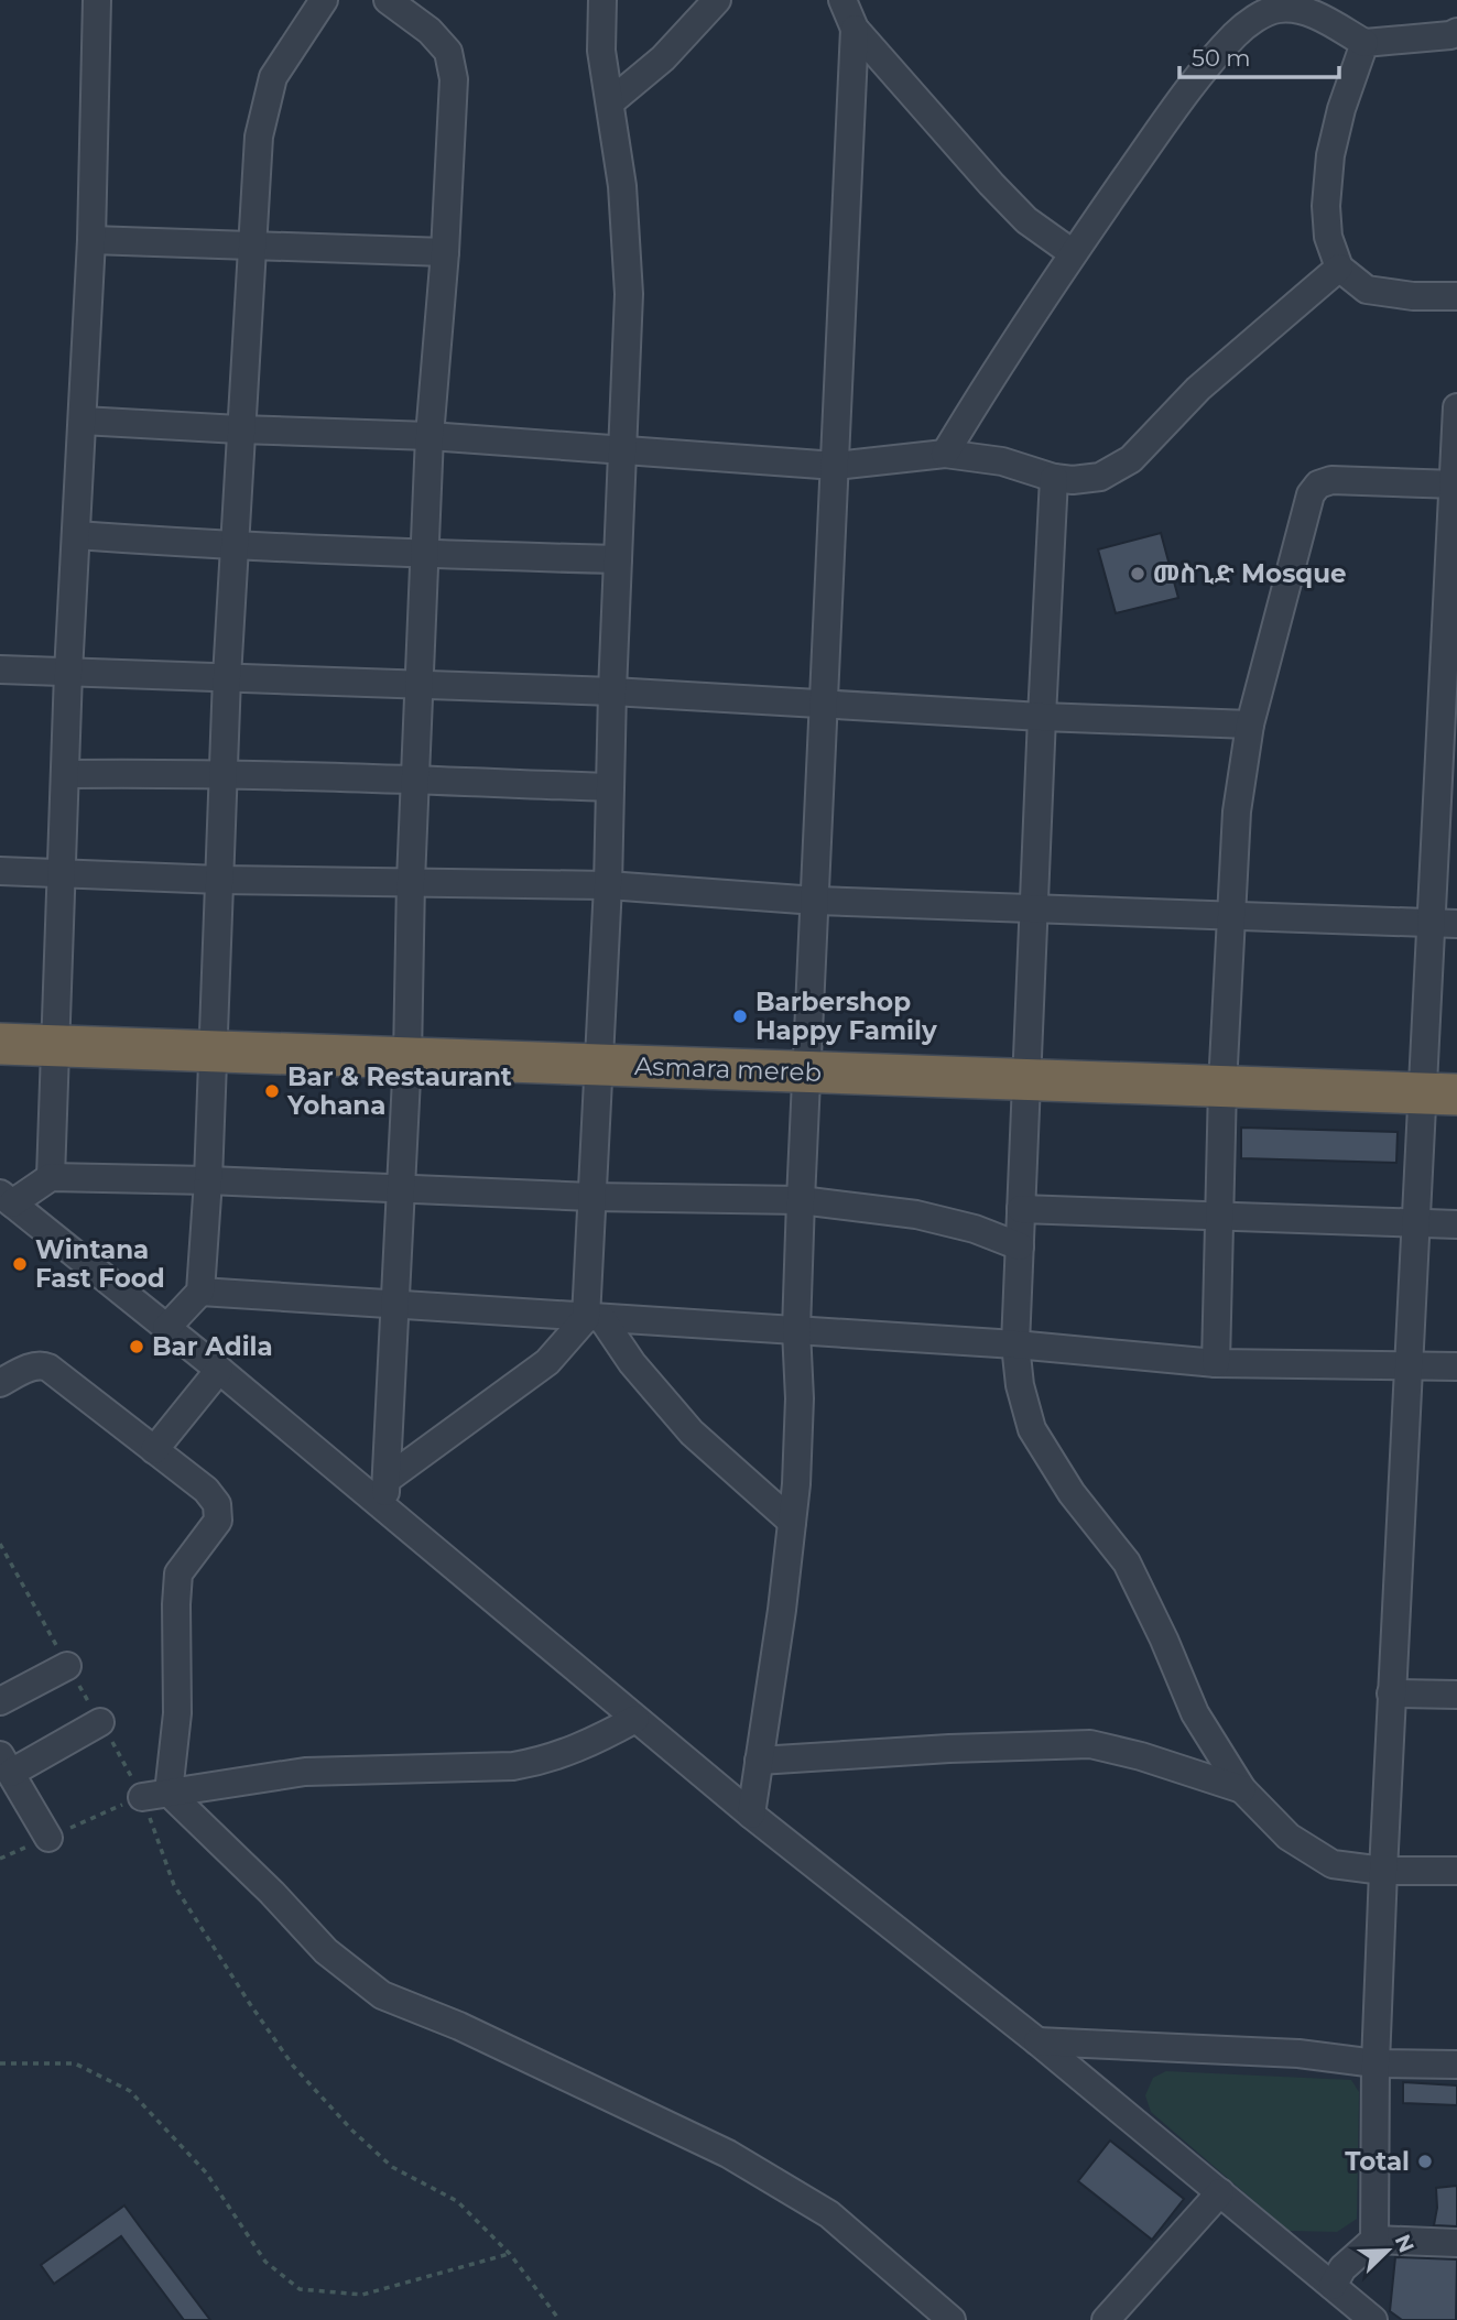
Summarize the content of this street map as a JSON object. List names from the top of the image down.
{
  "streets": {
    "highway": ["Asmara mereb"]
  },
  "places": [
    "መስጊድ Mosque",
    "Barbershop Happy Family",
    "Bar & Restaurant Yohana",
    "Wintana Fast Food",
    "Bar Adila",
    "Total"
  ],
  "scale_bar": "50 m",
  "north": "top right"
}
